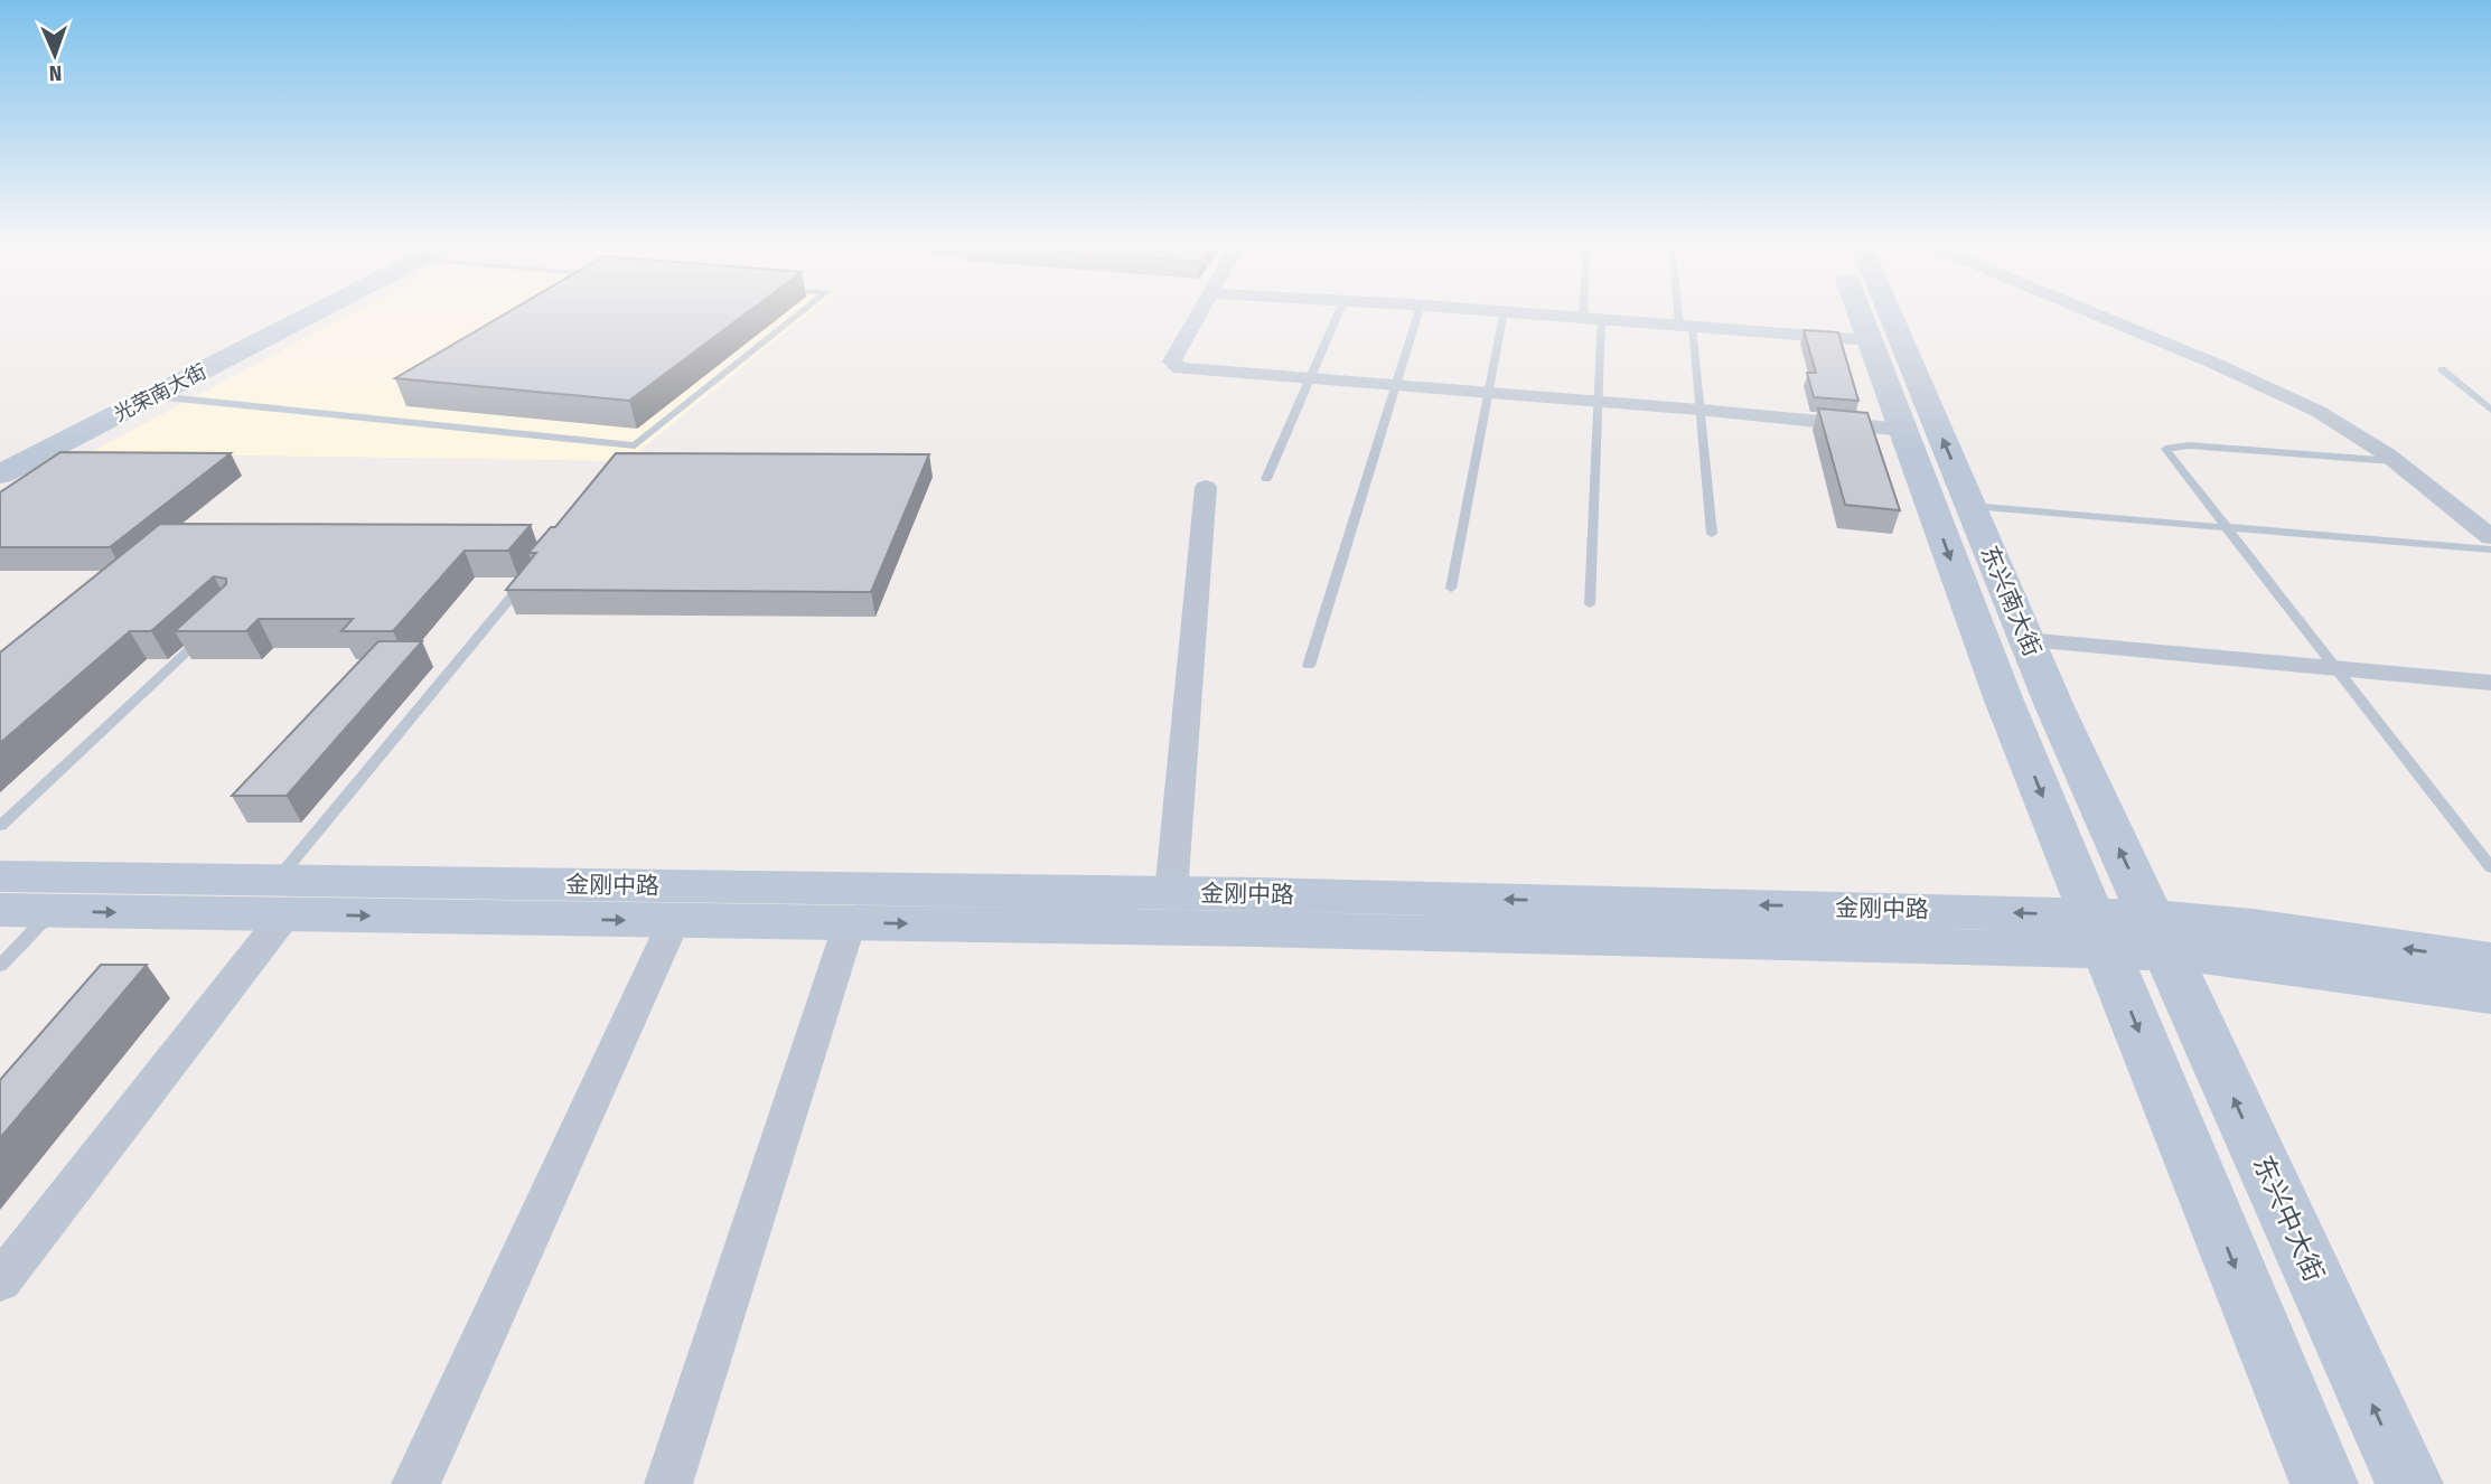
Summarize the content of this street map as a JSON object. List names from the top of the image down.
{
  "streets": {
    "street": [
      "光荣南大街",
      "东兴南大街",
      "金刚中路",
      "东兴中大街"
    ]
  },
  "crossings": [
    ["东兴南大街", "金刚中路"],
    ["东兴南大街", "东兴中大街"],
    ["金刚中路", "东兴中大街"]
  ],
  "north": "bottom"
}
